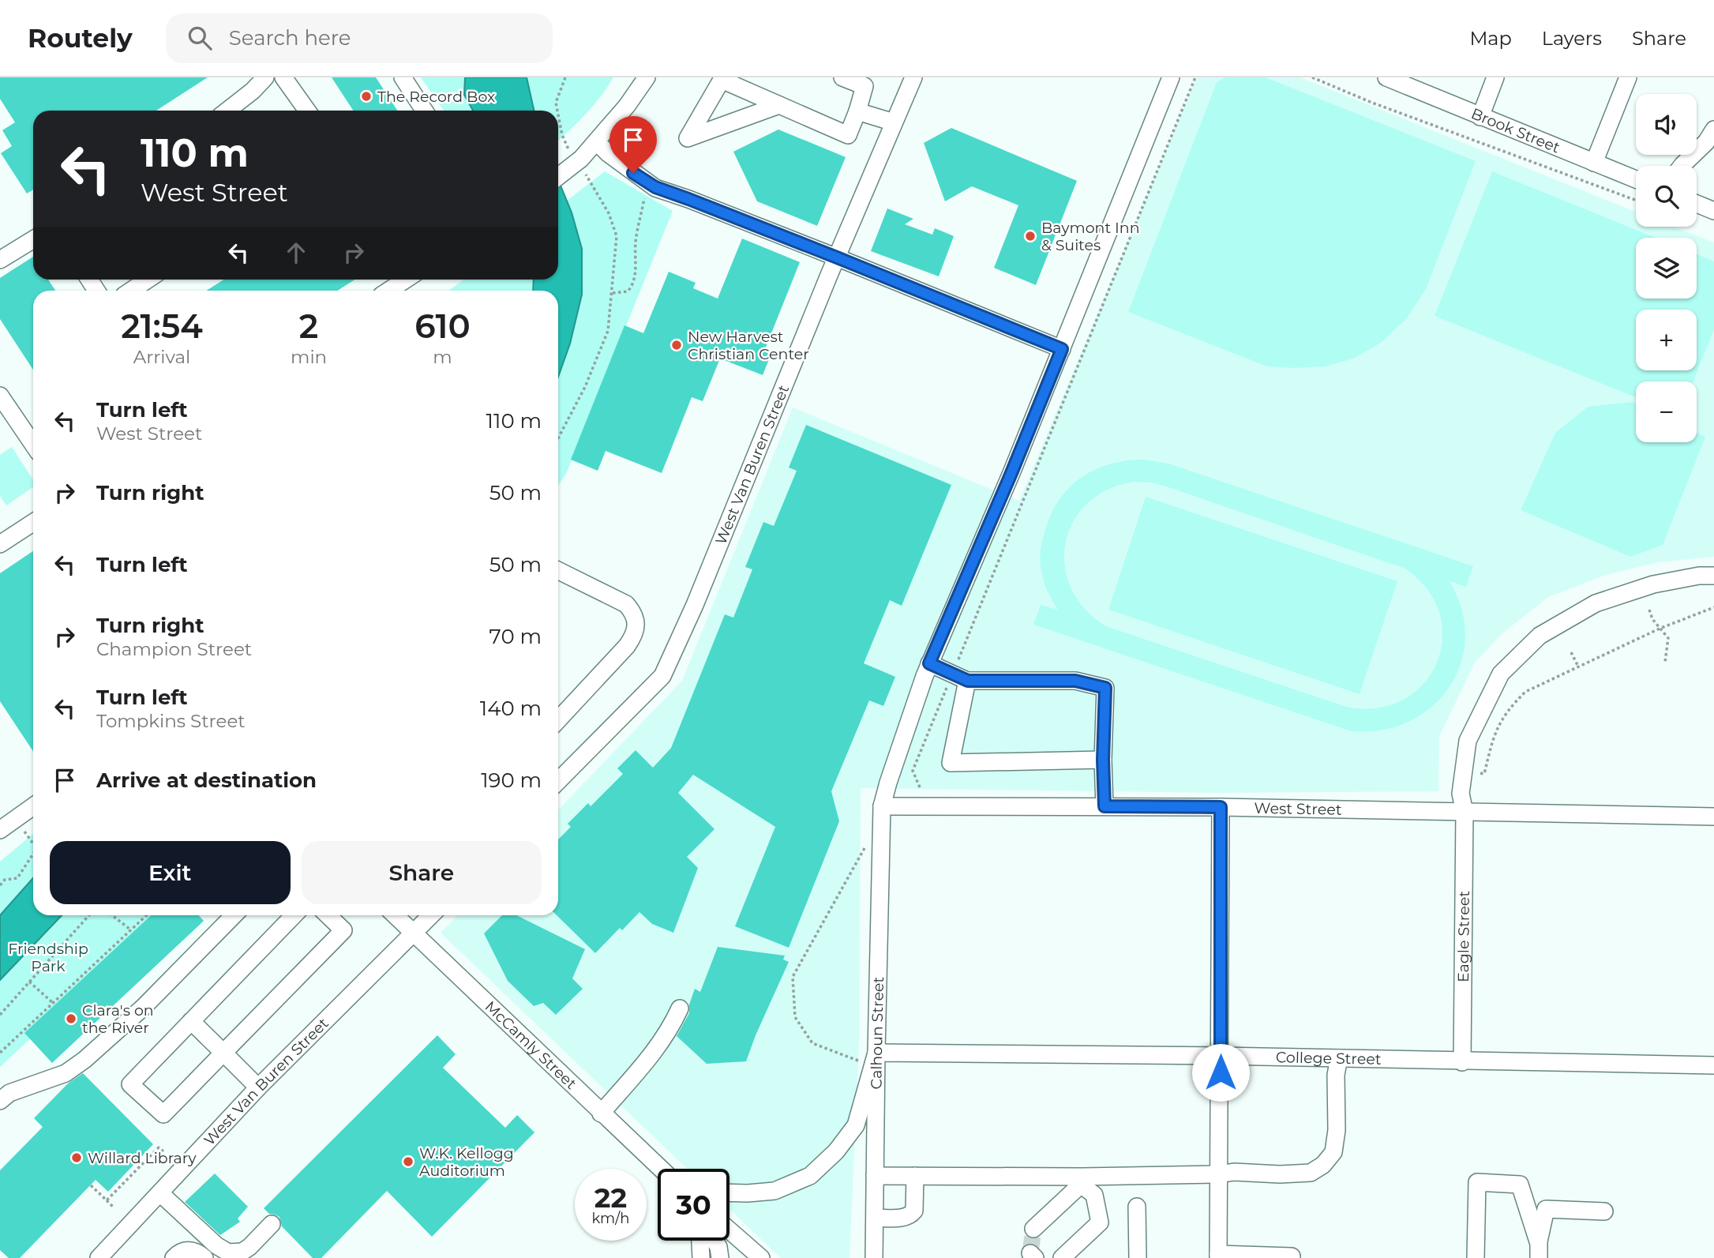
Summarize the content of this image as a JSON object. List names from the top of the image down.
{
  "streets": {
    "street": [
      "Brook Street",
      "West Van Buren Street",
      "West Street",
      "Eagle Street",
      "Calhoun Street",
      "McCamly Street",
      "College Street"
    ]
  },
  "crossings": [
    ["West Van Buren Street", "McCamly Street"],
    ["West Street", "Eagle Street"],
    ["West Street", "Calhoun Street"],
    ["Eagle Street", "College Street"],
    ["Calhoun Street", "College Street"]
  ],
  "parks": ["Friendship Park"],
  "places": [
    "The Record Box",
    "Baymont Inn & Suites",
    "New Harvest Christian Center",
    "Clara's on the River",
    "Willard Library",
    "W.K. Kellogg Auditorium"
  ],
  "page": {
    "header": "Routely",
    "search": "Search here",
    "nav": ["Map", "Layers", "Share"],
    "map_buttons": ["+", "−"],
    "turn": ["110 m", "West Street"],
    "eta": [
      "21:54",
      "Arrival",
      "2",
      "min",
      "610",
      "m"
    ],
    "list": [
      {
        "name": "Turn left",
        "note": "West Street",
        "value": "110 m"
      },
      {
        "name": "Turn right",
        "value": "50 m"
      },
      {
        "name": "Turn left",
        "value": "50 m"
      },
      {
        "name": "Turn right",
        "note": "Champion Street",
        "value": "70 m"
      },
      {
        "name": "Turn left",
        "note": "Tompkins Street",
        "value": "140 m"
      },
      {
        "name": "Arrive at destination",
        "value": "190 m"
      }
    ],
    "buttons": ["Exit", "Share"],
    "speed": "22 km/h",
    "limit": "30"
  }
}
